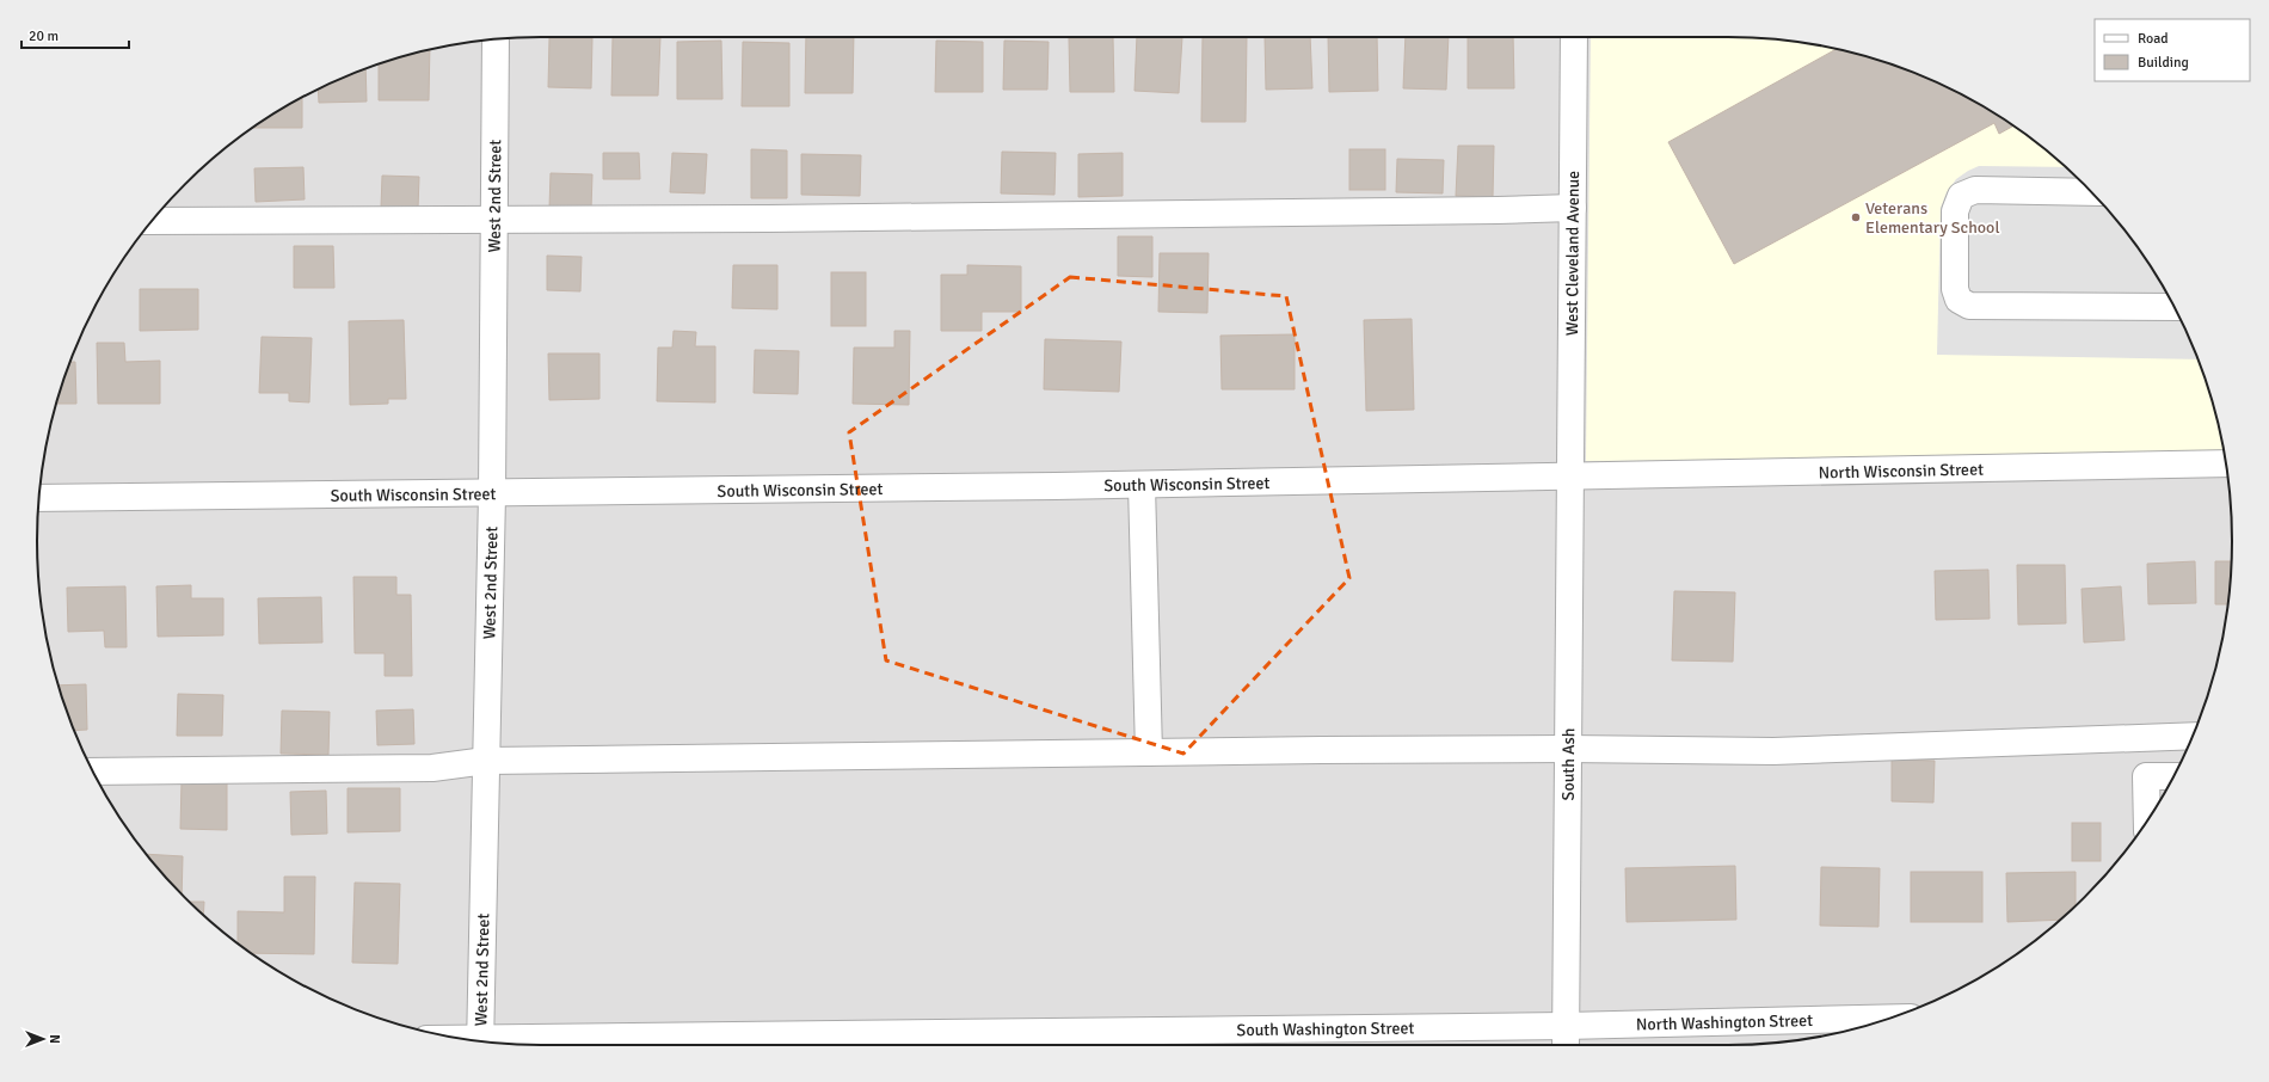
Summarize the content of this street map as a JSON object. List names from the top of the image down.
{
  "streets": {
    "street": [
      "West 2nd Street",
      "West Cleveland Avenue",
      "North Wisconsin Street",
      "South Wisconsin Street",
      "South Ash",
      "North Washington Street",
      "South Washington Street"
    ]
  },
  "crossings": [
    ["West 2nd Street", "South Wisconsin Street"],
    ["West Cleveland Avenue", "North Wisconsin Street"],
    ["West Cleveland Avenue", "South Wisconsin Street"],
    ["West Cleveland Avenue", "South Ash"],
    ["North Wisconsin Street", "South Wisconsin Street"],
    ["North Wisconsin Street", "South Ash"],
    ["South Wisconsin Street", "South Ash"],
    ["South Ash", "North Washington Street"],
    ["South Ash", "South Washington Street"],
    ["North Washington Street", "South Washington Street"]
  ],
  "places": ["Veterans Elementary School"],
  "legend": ["Road", "Building"],
  "scale_bar": "20 m",
  "north": "right"
}
